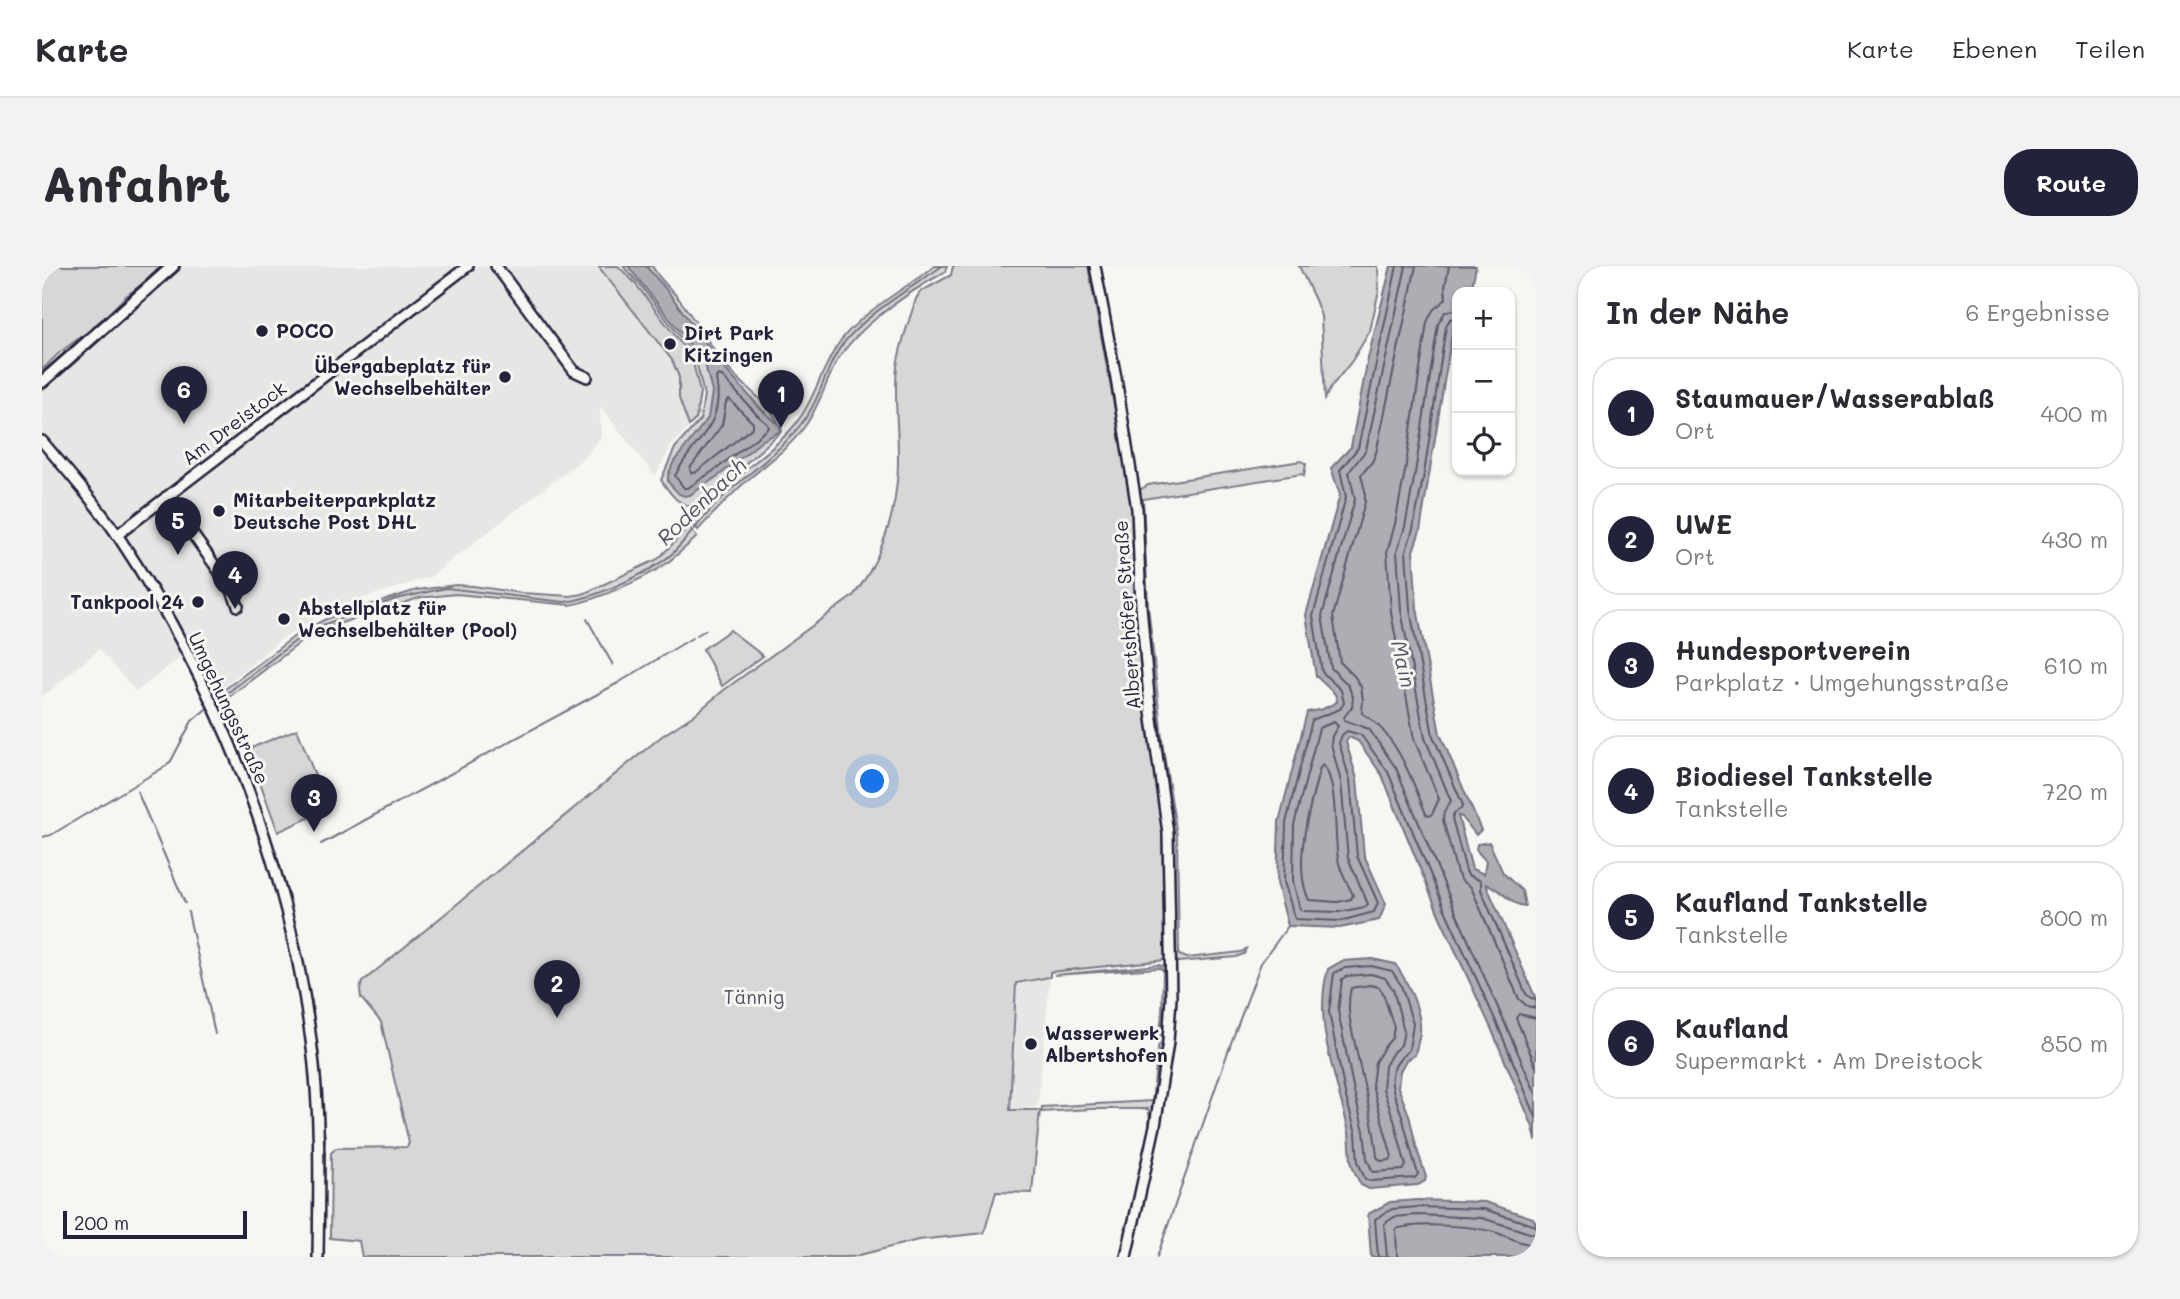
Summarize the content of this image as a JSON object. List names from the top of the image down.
{
  "streets": {
    "street": ["Am Dreistock", "Albertshöfer Straße", "Umgehungsstraße"]
  },
  "crossings": [
    ["Am Dreistock", "Umgehungsstraße"]
  ],
  "water": ["Rodenbach", "Main"],
  "parks": ["Tännig"],
  "places": [
    "POCO",
    "Dirt Park Kitzingen",
    "Übergabeplatz für Wechselbehälter",
    "Mitarbeiterparkplatz Deutsche Post DHL",
    "Tankpool 24",
    "Abstellplatz für Wechselbehälter (Pool)",
    "Wasserwerk Albertshofen"
  ],
  "scale_bar": "200 m",
  "page": {
    "header": "Karte",
    "nav": ["Karte", "Ebenen", "Teilen"],
    "buttons": "Route",
    "title": "Anfahrt",
    "heading": ["In der Nähe", "6 Ergebnisse"],
    "map_buttons": ["+", "−"],
    "list": [
      {
        "mark": "1",
        "name": "Staumauer/Wasserablaß",
        "note": "Ort",
        "value": "400 m"
      },
      {
        "mark": "2",
        "name": "UWE",
        "note": "Ort",
        "value": "430 m"
      },
      {
        "mark": "3",
        "name": "Hundesportverein",
        "note": "Parkplatz · Umgehungsstraße",
        "value": "610 m"
      },
      {
        "mark": "4",
        "name": "Biodiesel Tankstelle",
        "note": "Tankstelle",
        "value": "720 m"
      },
      {
        "mark": "5",
        "name": "Kaufland Tankstelle",
        "note": "Tankstelle",
        "value": "800 m"
      },
      {
        "mark": "6",
        "name": "Kaufland",
        "note": "Supermarkt · Am Dreistock",
        "value": "850 m"
      }
    ],
    "pins": [
      "6",
      "1",
      "5",
      "4",
      "3",
      "2"
    ],
    "scale": "200 m"
  }
}
